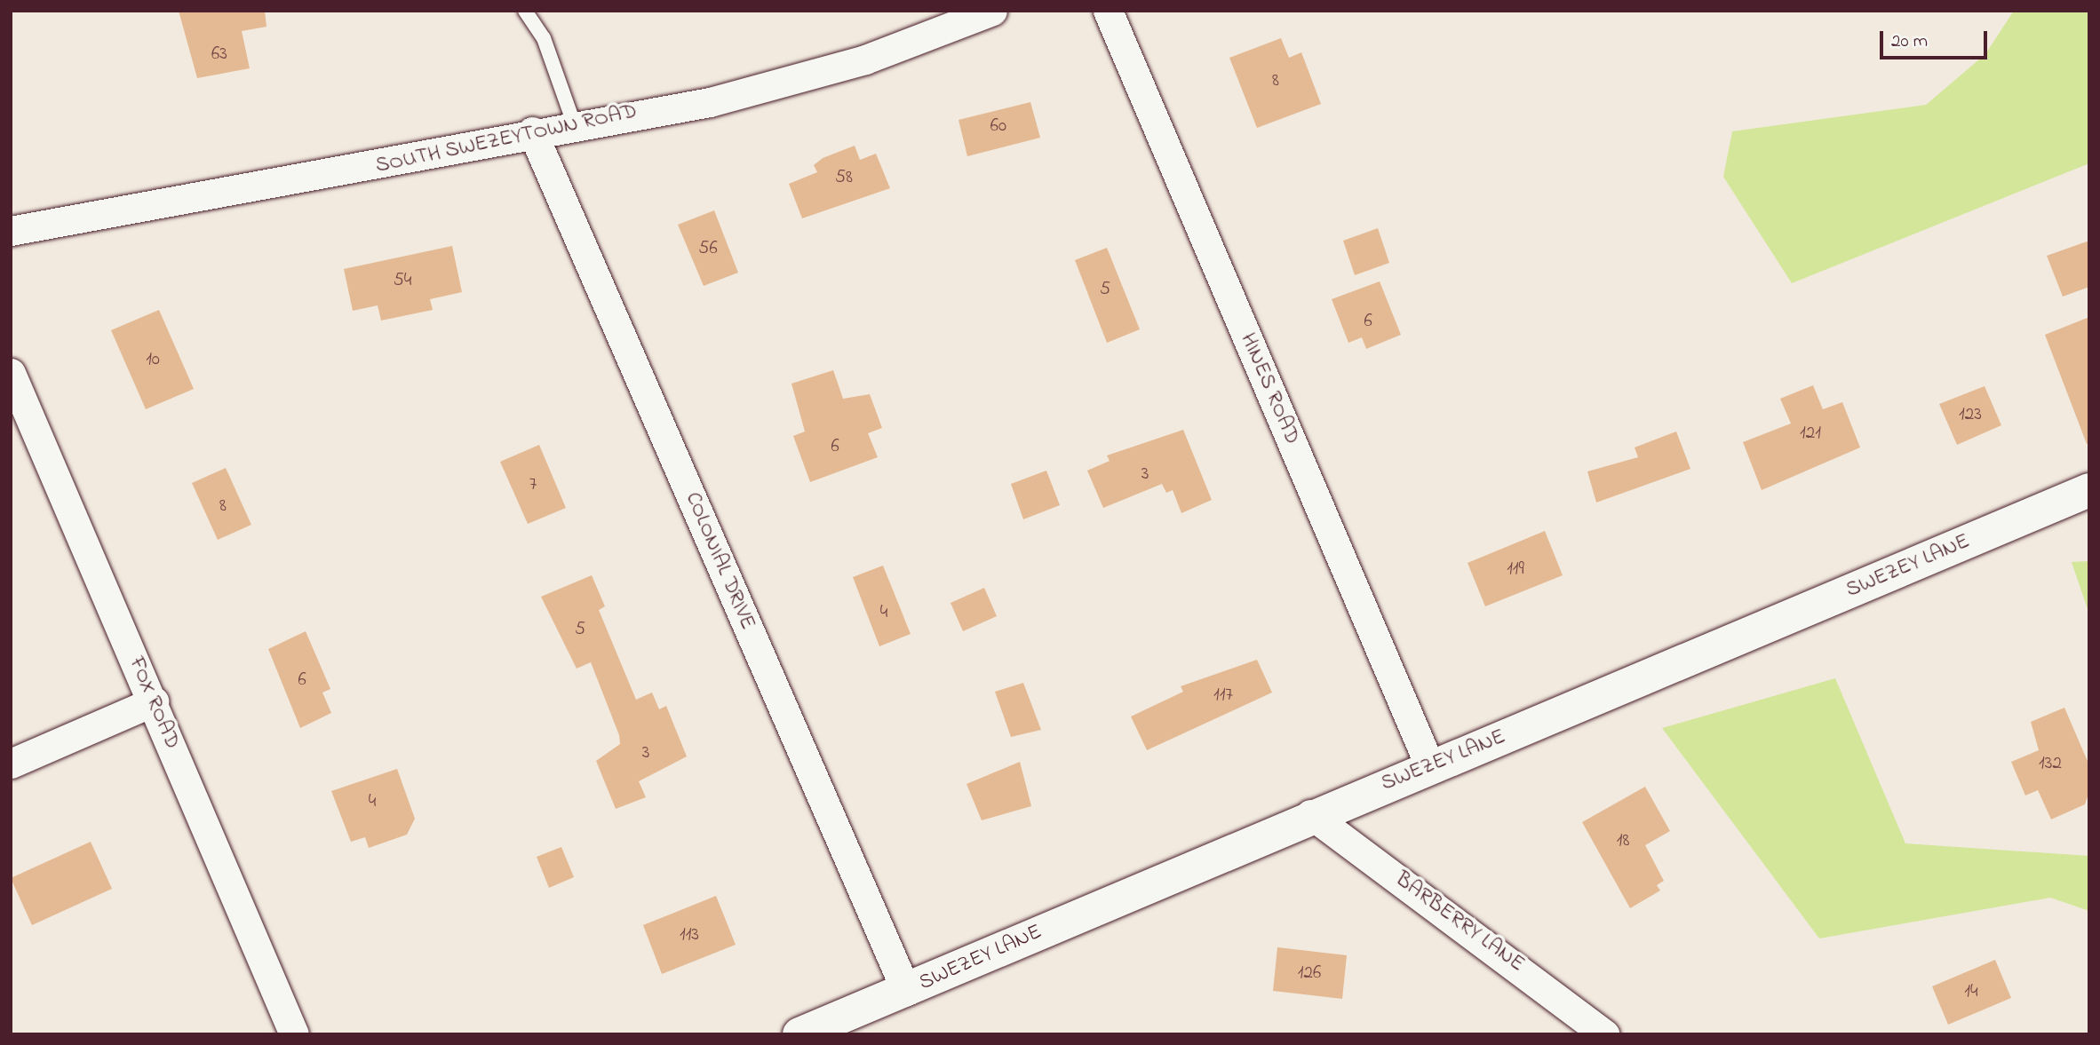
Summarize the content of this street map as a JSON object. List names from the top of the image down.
{
  "streets": {
    "street": [
      "SOUTH SWEZEYTOWN ROAD",
      "HINES ROAD",
      "COLONIAL DRIVE",
      "SWEZEY LANE",
      "FOX ROAD",
      "BARBERRY LANE"
    ]
  },
  "crossings": [
    ["SOUTH SWEZEYTOWN ROAD", "COLONIAL DRIVE"],
    ["HINES ROAD", "SWEZEY LANE"],
    ["COLONIAL DRIVE", "SWEZEY LANE"],
    ["SWEZEY LANE", "BARBERRY LANE"]
  ],
  "house_numbers": [
    "63",
    "8",
    "60",
    "58",
    "56",
    "54",
    "5",
    "6",
    "10",
    "123",
    "121",
    "6",
    "3",
    "7",
    "8",
    "119",
    "4",
    "5",
    "6",
    "117",
    "3",
    "132",
    "4",
    "18",
    "113",
    "126",
    "14"
  ],
  "scale_bar": "20 m"
}
